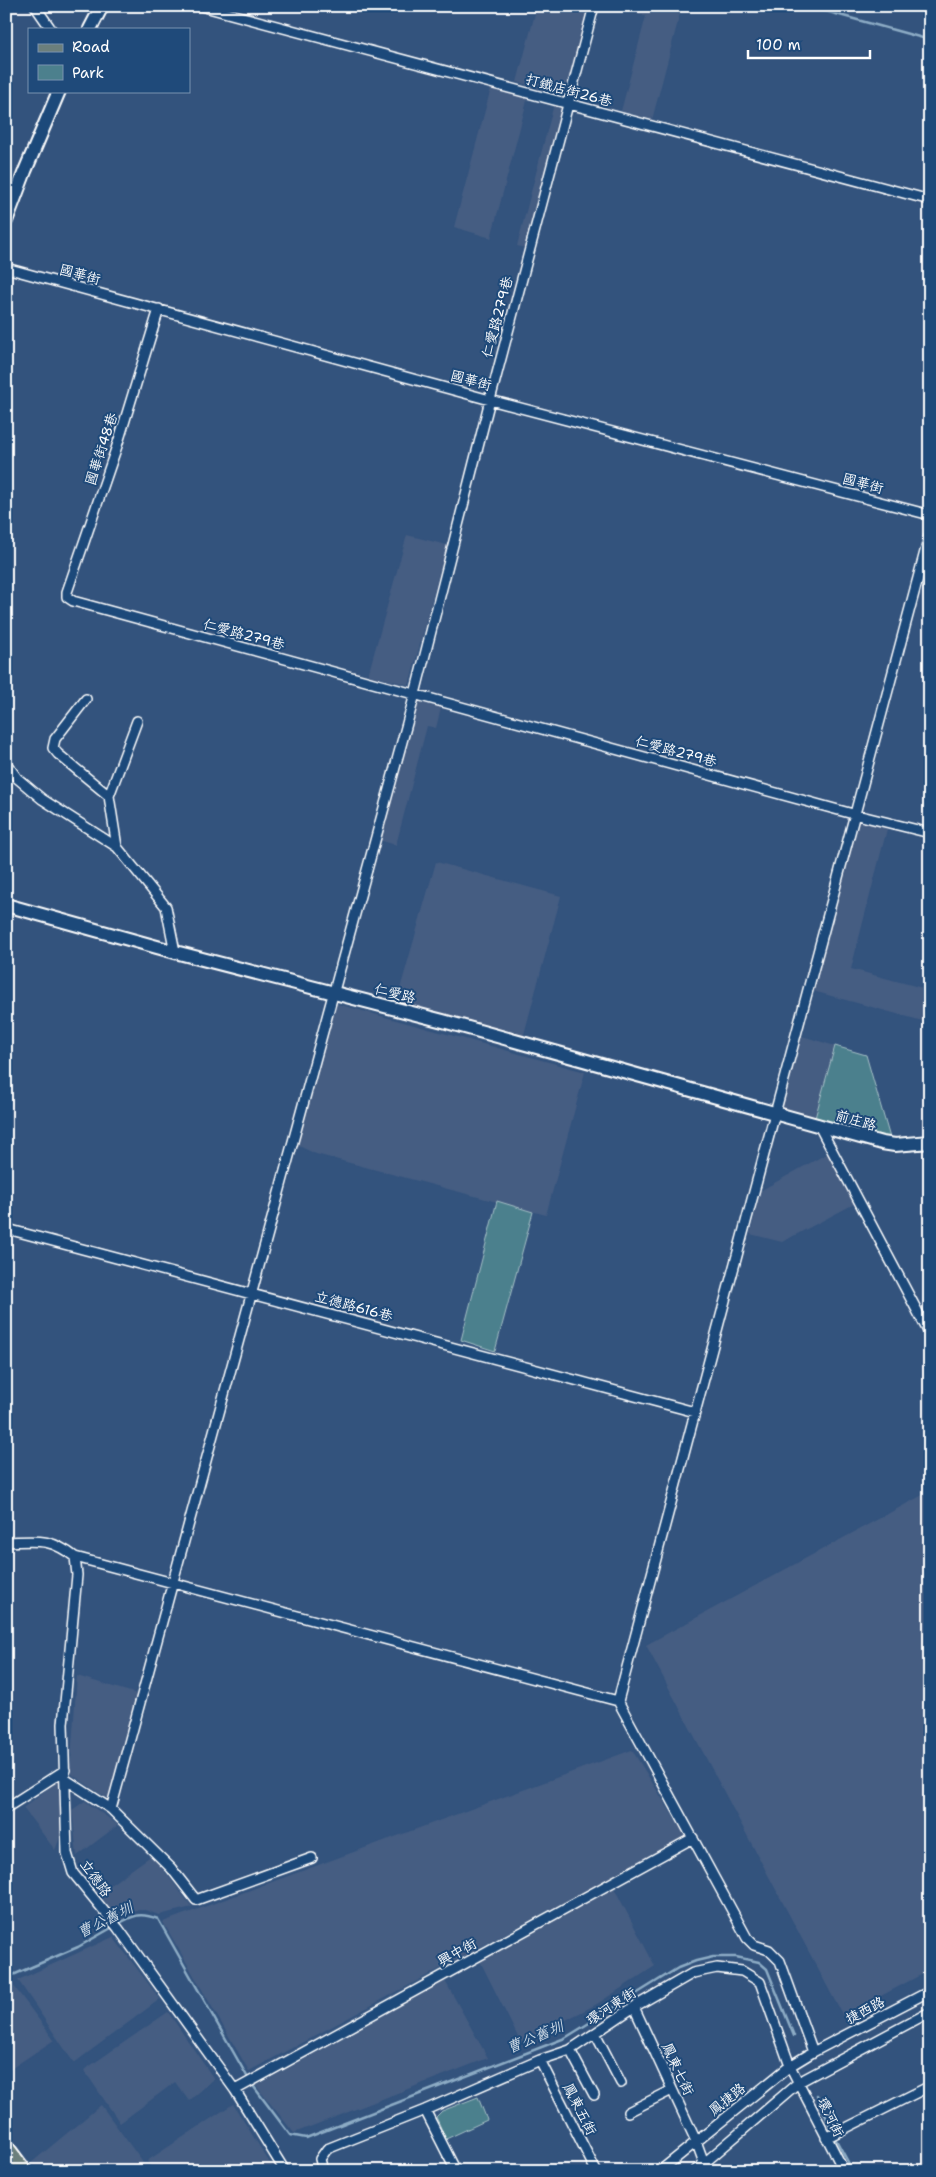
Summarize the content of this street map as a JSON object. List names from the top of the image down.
{
  "streets": {
    "street": [
      "打鐵店街26巷",
      "國華街",
      "仁愛路279巷",
      "國華街48巷",
      "仁愛路",
      "前庄路",
      "立德路616巷",
      "立德路",
      "興中街",
      "環河東街",
      "捷西路",
      "鳳東七街",
      "鳳捷路",
      "鳳東五街",
      "環河街"
    ]
  },
  "crossings": [
    ["打鐵店街26巷", "仁愛路279巷"],
    ["國華街", "仁愛路279巷"],
    ["國華街", "國華街48巷"],
    ["仁愛路279巷", "國華街48巷"],
    ["仁愛路279巷", "仁愛路"],
    ["仁愛路279巷", "立德路616巷"],
    ["仁愛路", "前庄路"],
    ["立德路", "興中街"],
    ["環河東街", "鳳東七街"],
    ["環河東街", "鳳捷路"],
    ["環河東街", "鳳東五街"],
    ["環河東街", "環河街"],
    ["捷西路", "鳳捷路"],
    ["鳳東七街", "鳳捷路"],
    ["鳳捷路", "環河街"]
  ],
  "water": ["曹公舊圳"],
  "legend": ["Road", "Park"],
  "scale_bar": "100 m"
}
